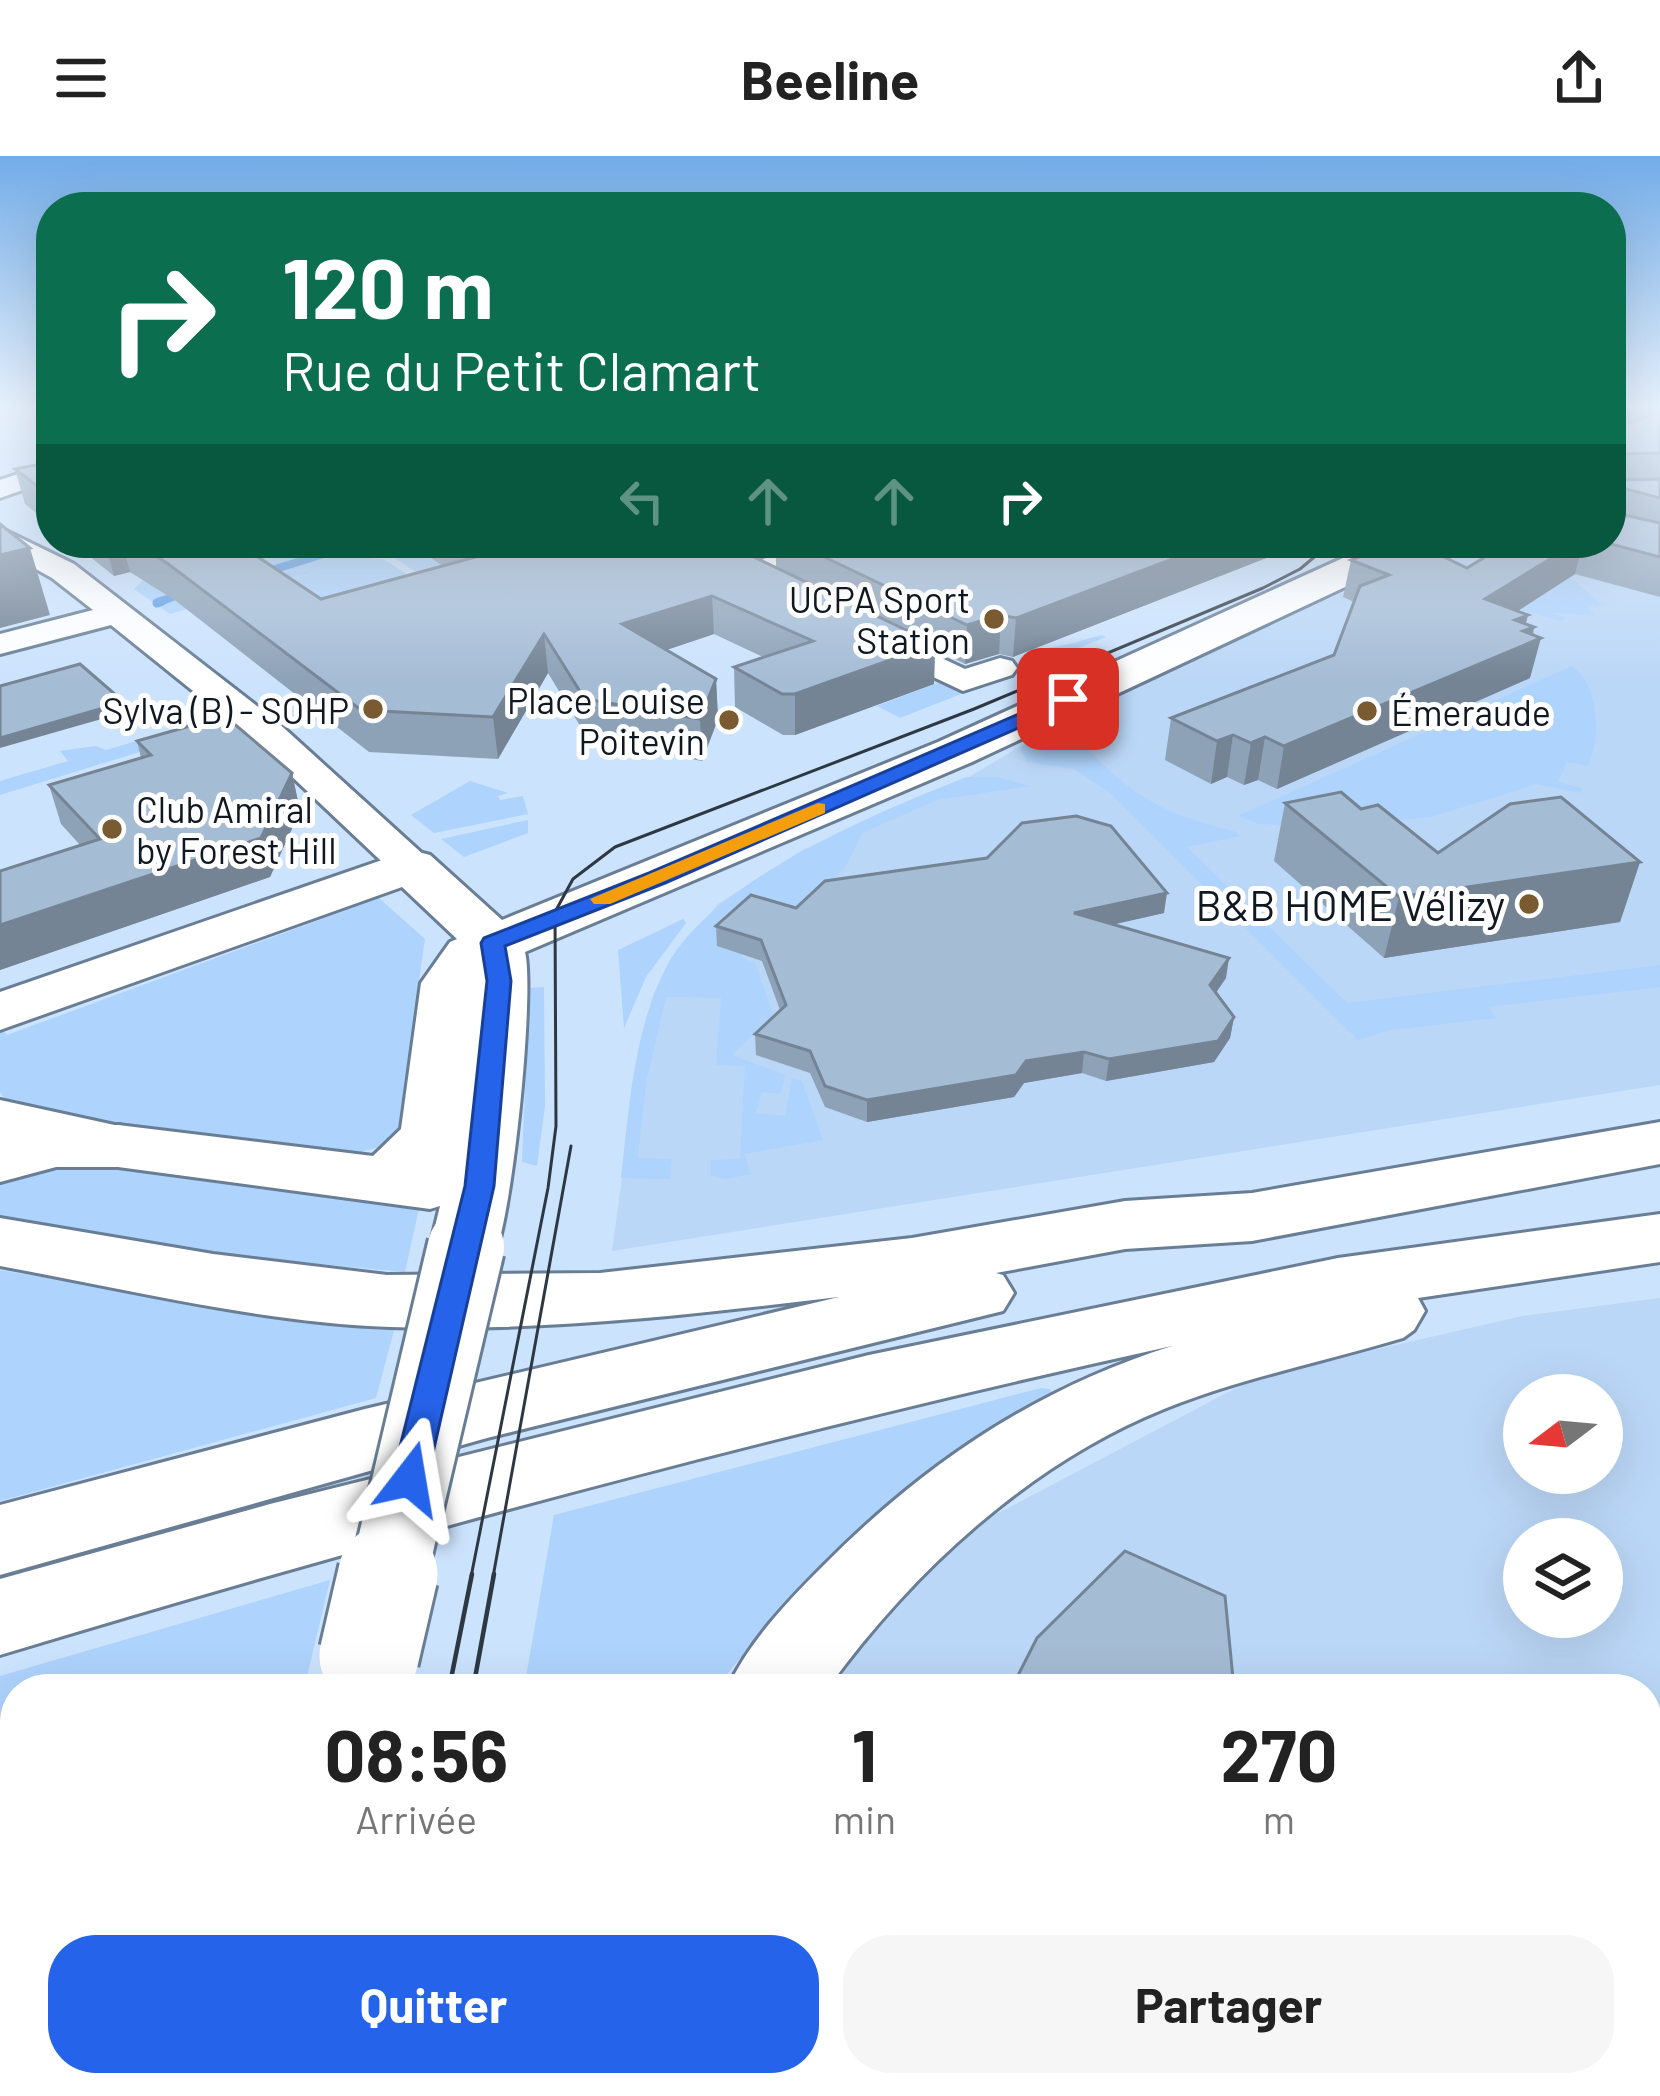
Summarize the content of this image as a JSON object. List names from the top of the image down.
{
  "places": [
    "UCPA Sport Station",
    "Sylva (B) - SOHP",
    "Émeraude",
    "Place Louise Poitevin",
    "Club Amiral by Forest Hill",
    "B&B HOME Vélizy"
  ],
  "north": "left",
  "page": {
    "header": "Beeline",
    "turn": ["120 m", "Rue du Petit Clamart"],
    "eta": [
      "08:56",
      "Arrivée",
      "1",
      "min",
      "270",
      "m"
    ],
    "buttons": ["Quitter", "Partager"]
  }
}
